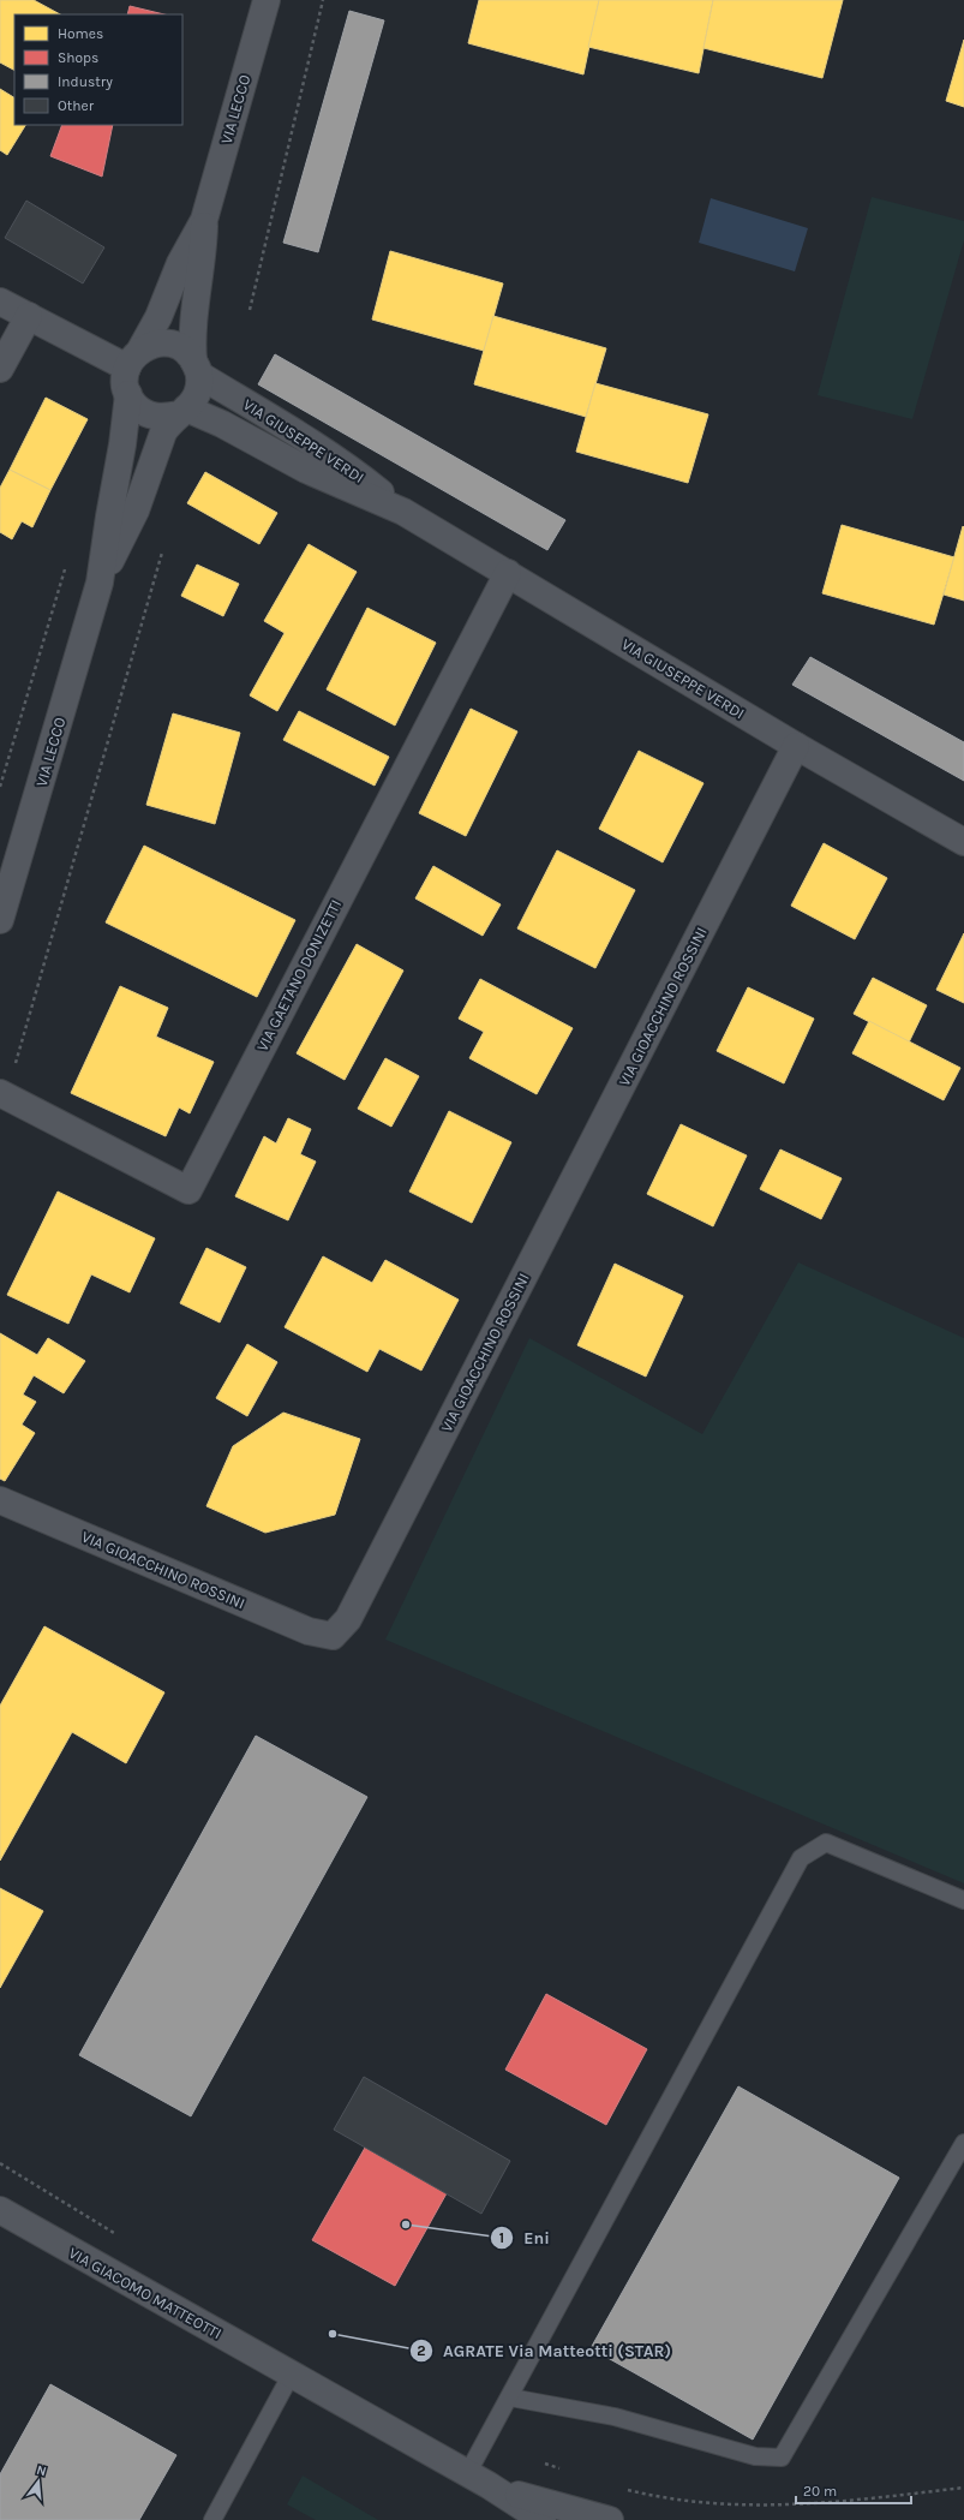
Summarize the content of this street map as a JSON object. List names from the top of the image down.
{
  "streets": {
    "street": [
      "VIA LECCO",
      "VIA GIUSEPPE VERDI",
      "VIA GAETANO DONIZETTI",
      "VIA GIOACCHINO ROSSINI",
      "VIA GIACOMO MATTEOTTI"
    ]
  },
  "crossings": [
    ["VIA LECCO", "VIA GIUSEPPE VERDI"],
    ["VIA GIUSEPPE VERDI", "VIA GAETANO DONIZETTI"],
    ["VIA GIUSEPPE VERDI", "VIA GIOACCHINO ROSSINI"]
  ],
  "places": ["Eni", "AGRATE Via Matteotti (STAR)"],
  "legend": [
    "Homes",
    "Shops",
    "Industry",
    "Other"
  ],
  "scale_bar": "20 m",
  "north": "top"
}
